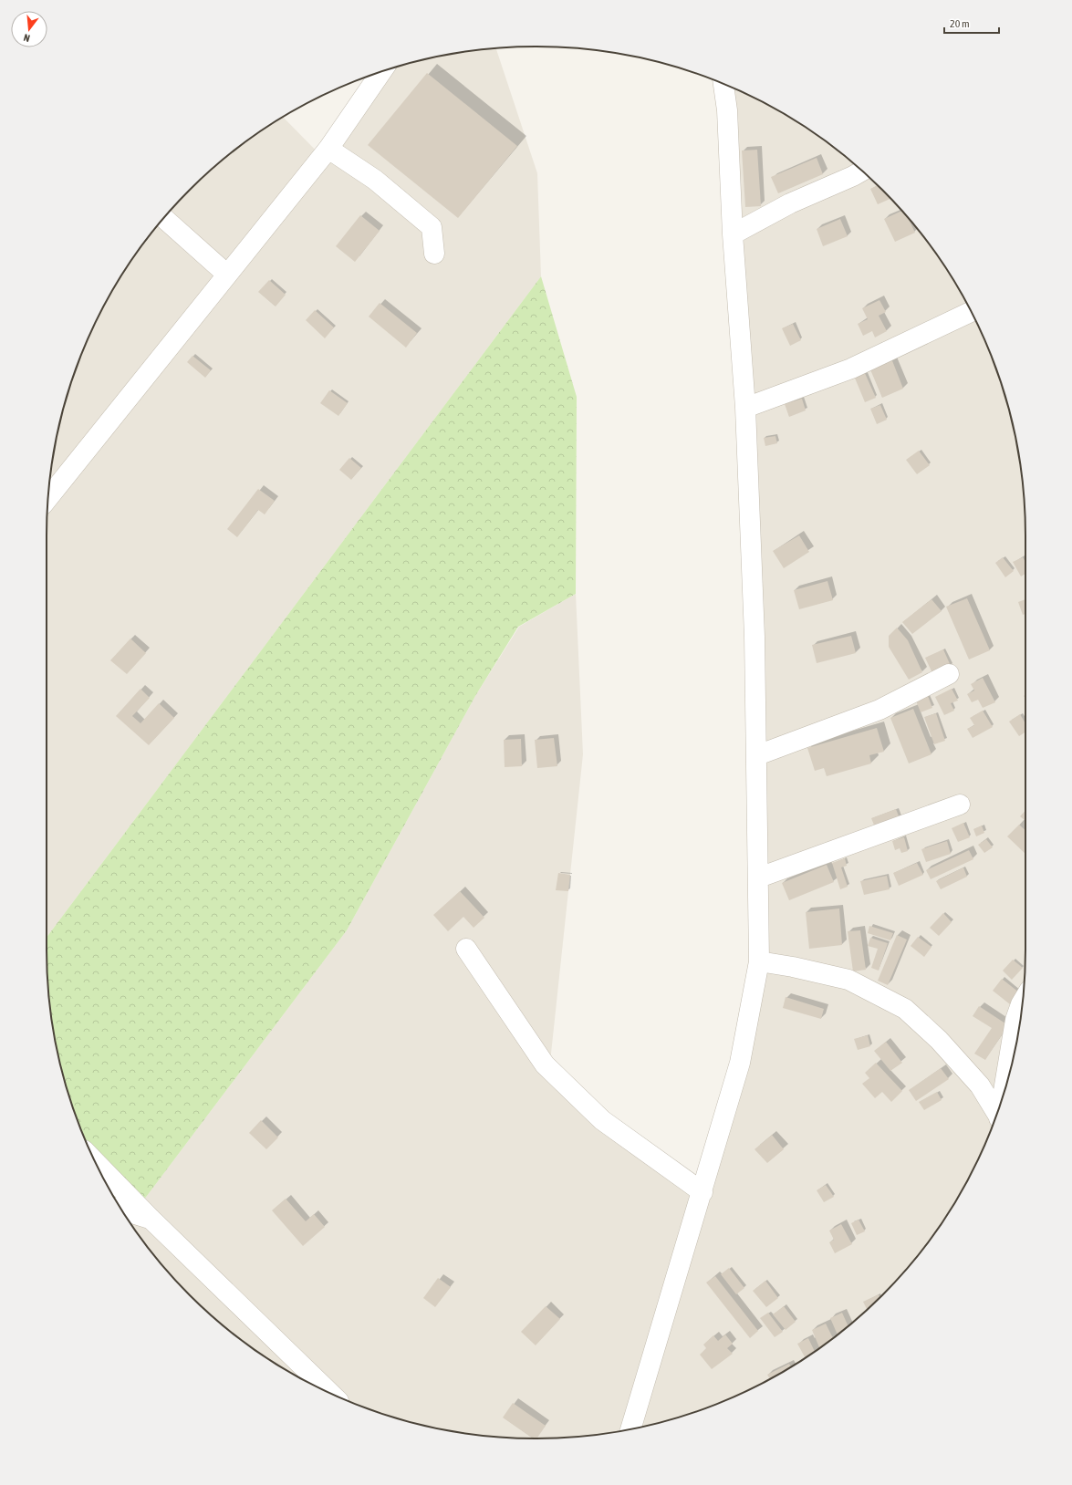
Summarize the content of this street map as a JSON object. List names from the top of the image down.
{
  "scale_bar": "20 m",
  "north": "bottom"
}
